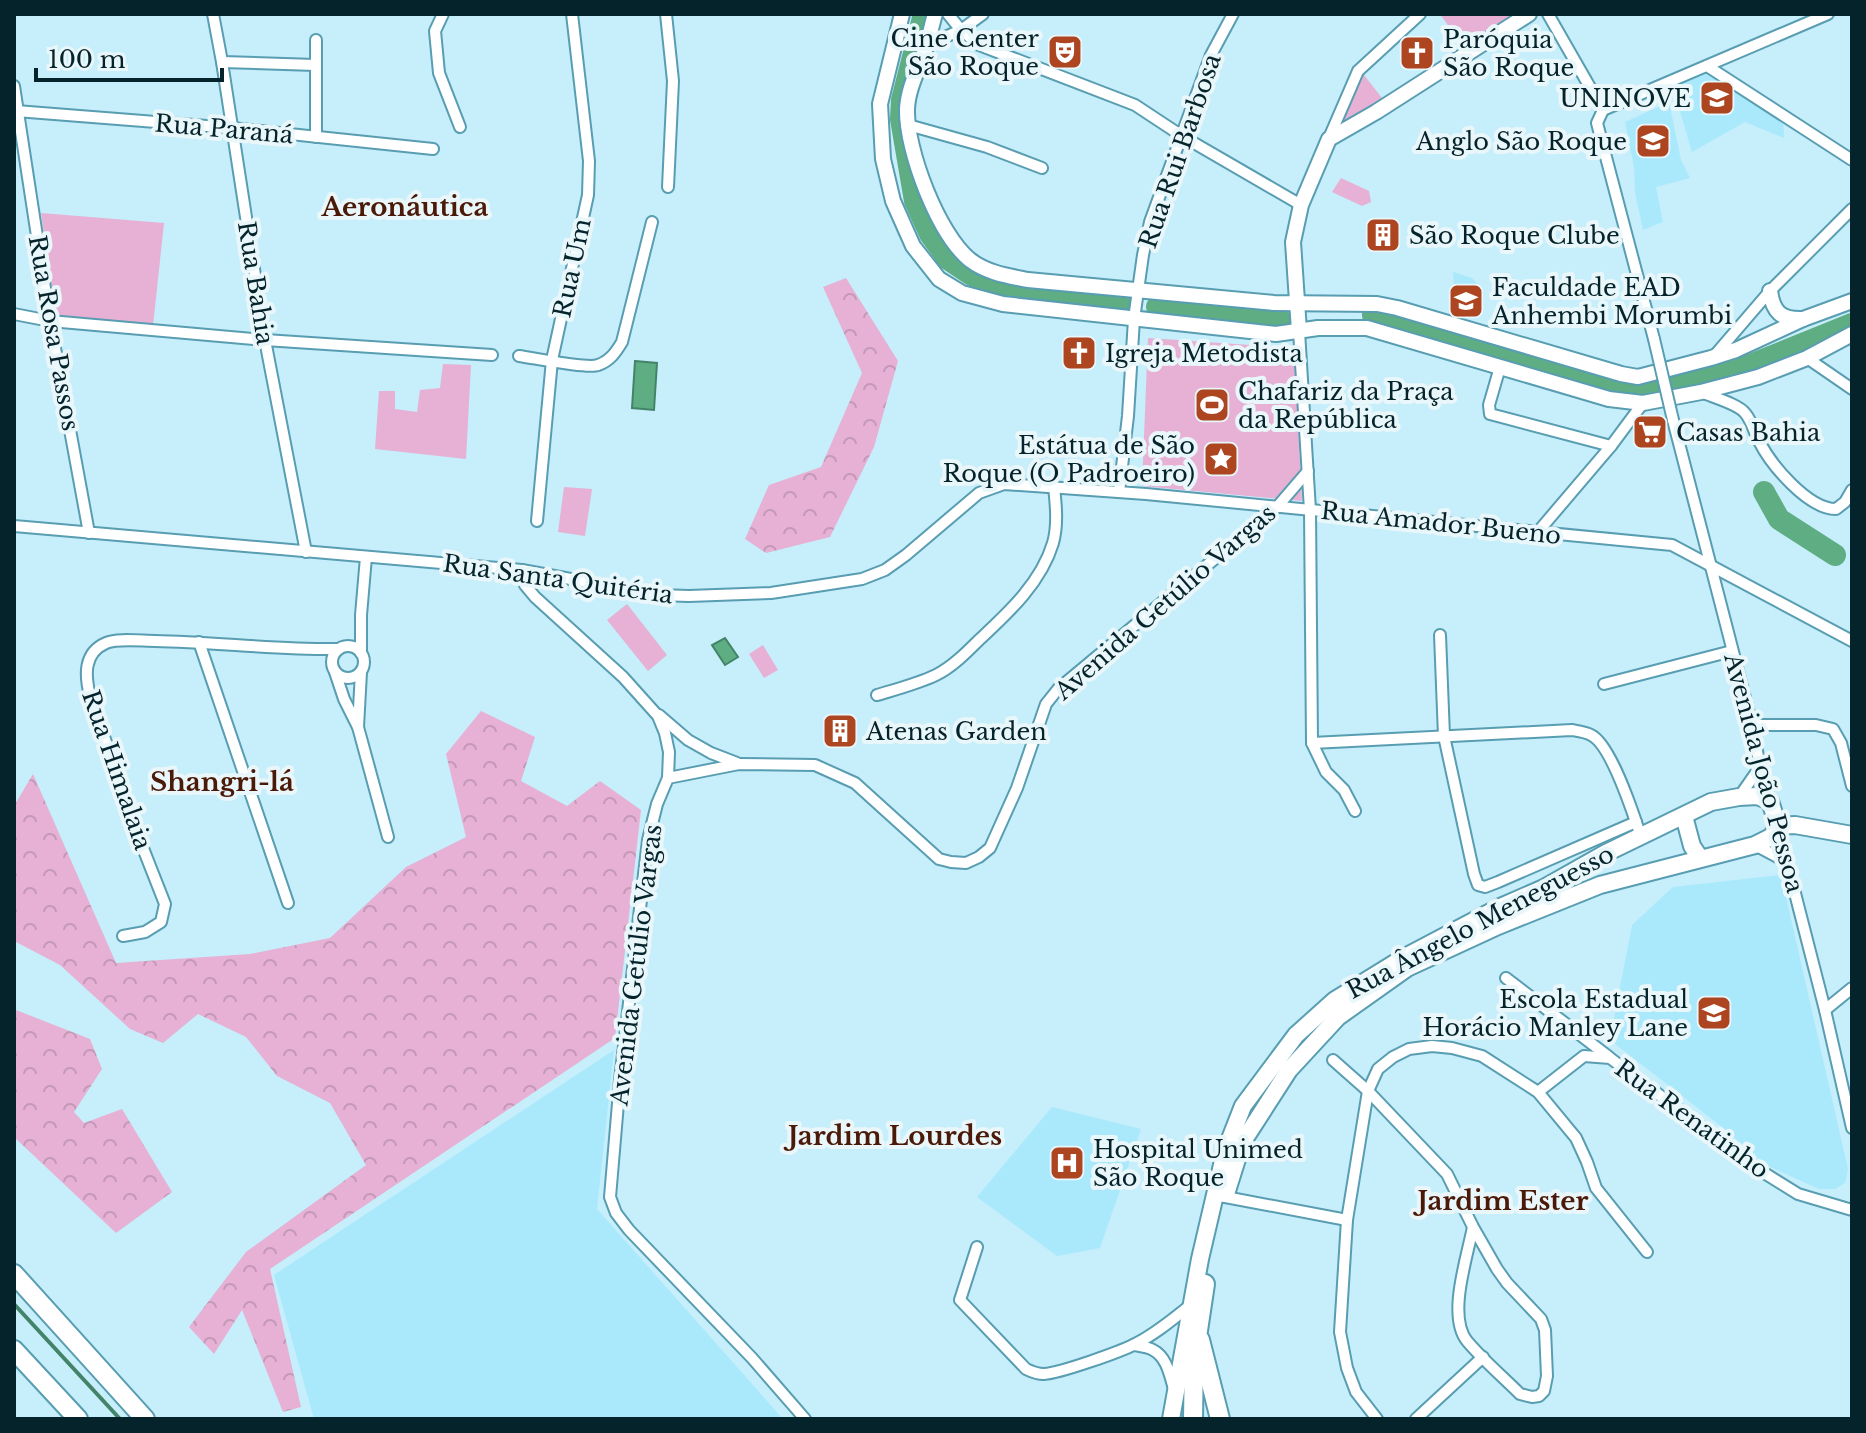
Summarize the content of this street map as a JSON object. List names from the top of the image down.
{
  "streets": {
    "main road": ["Avenida João Pessoa", "Rua Ângelo Meneguesso"],
    "street": [
      "Rua Paraná",
      "Rua Rui Barbosa",
      "Rua Um",
      "Rua Bahia",
      "Rua Rosa Passos",
      "Rua Amador Bueno",
      "Rua Santa Quitéria",
      "Avenida Getúlio Vargas",
      "Rua Himalaia",
      "Rua Renatinho"
    ]
  },
  "crossings": [
    ["Rua Paraná", "Rua Bahia"],
    ["Rua Paraná", "Rua Rosa Passos"],
    ["Rua Rui Barbosa", "Rua Amador Bueno"],
    ["Rua Rui Barbosa", "Rua Santa Quitéria"],
    ["Rua Bahia", "Rua Santa Quitéria"],
    ["Rua Rosa Passos", "Rua Santa Quitéria"],
    ["Rua Amador Bueno", "Rua Santa Quitéria"],
    ["Rua Amador Bueno", "Avenida Getúlio Vargas"],
    ["Rua Amador Bueno", "Avenida João Pessoa"],
    ["Avenida João Pessoa", "Rua Ângelo Meneguesso"]
  ],
  "districts": [
    "Aeronáutica",
    "Shangri-lá",
    "Jardim Lourdes",
    "Jardim Ester"
  ],
  "places": {
    "theatre": ["Cine Center São Roque"],
    "church": ["Paróquia São Roque", "Igreja Metodista"],
    "school or university": [
      "UNINOVE",
      "Anglo São Roque",
      "Faculdade EAD Anhembi Morumbi",
      "Escola Estadual Horácio Manley Lane"
    ],
    "building": ["São Roque Clube", "Atenas Garden"],
    "sports": ["Chafariz da Praça da República"],
    "supermarket": ["Casas Bahia"],
    "place": ["Estátua de São Roque (O Padroeiro)"],
    "hospital": ["Hospital Unimed São Roque"]
  },
  "scale_bar": "100 m"
}
